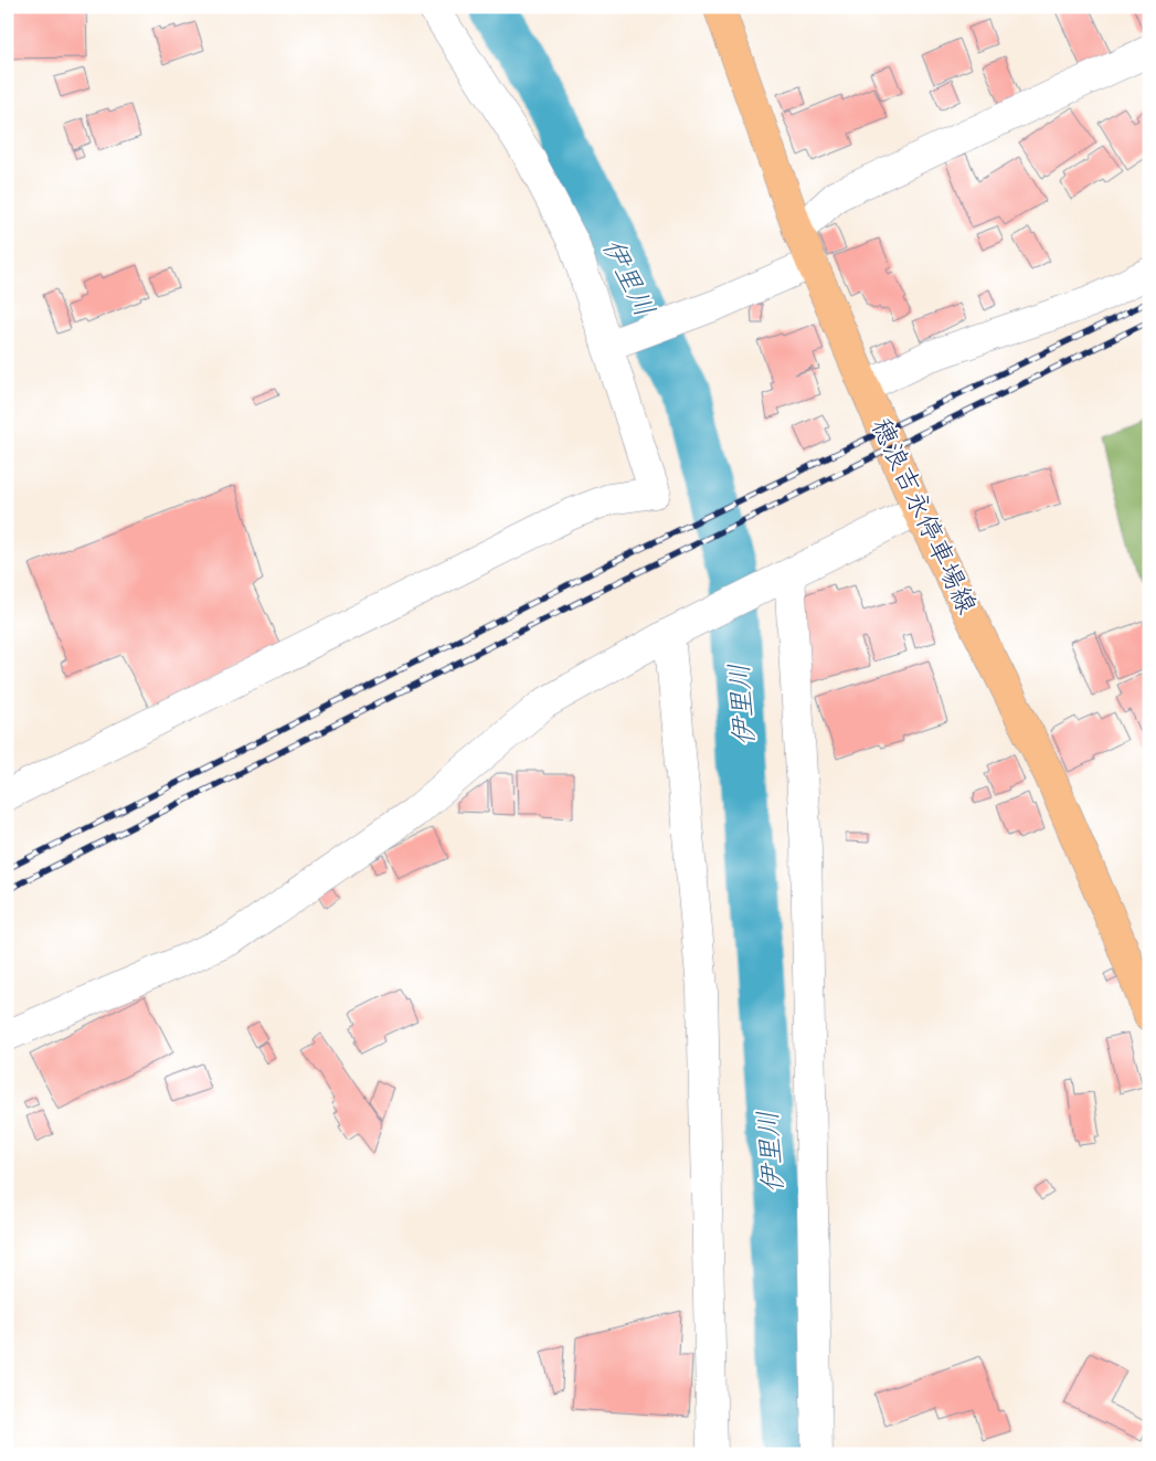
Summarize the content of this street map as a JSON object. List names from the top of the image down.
{
  "streets": {
    "main road": ["穂浪吉永停車場線"]
  },
  "water": ["伊里川"]
}
